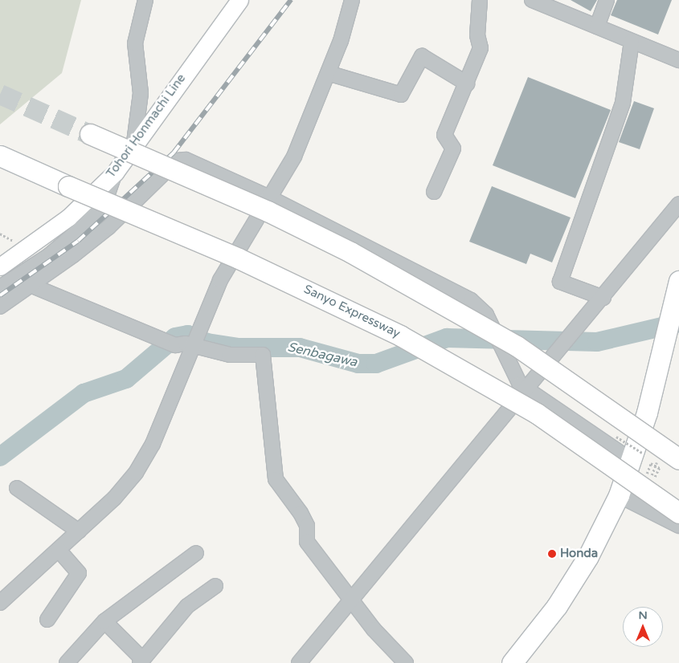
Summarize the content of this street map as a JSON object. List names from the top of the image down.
{
  "streets": {
    "highway": ["Sanyo Expressway"],
    "main road": ["Tohori Honmachi Line"]
  },
  "water": ["Senbagawa"],
  "places": ["Honda"],
  "north": "top"
}
